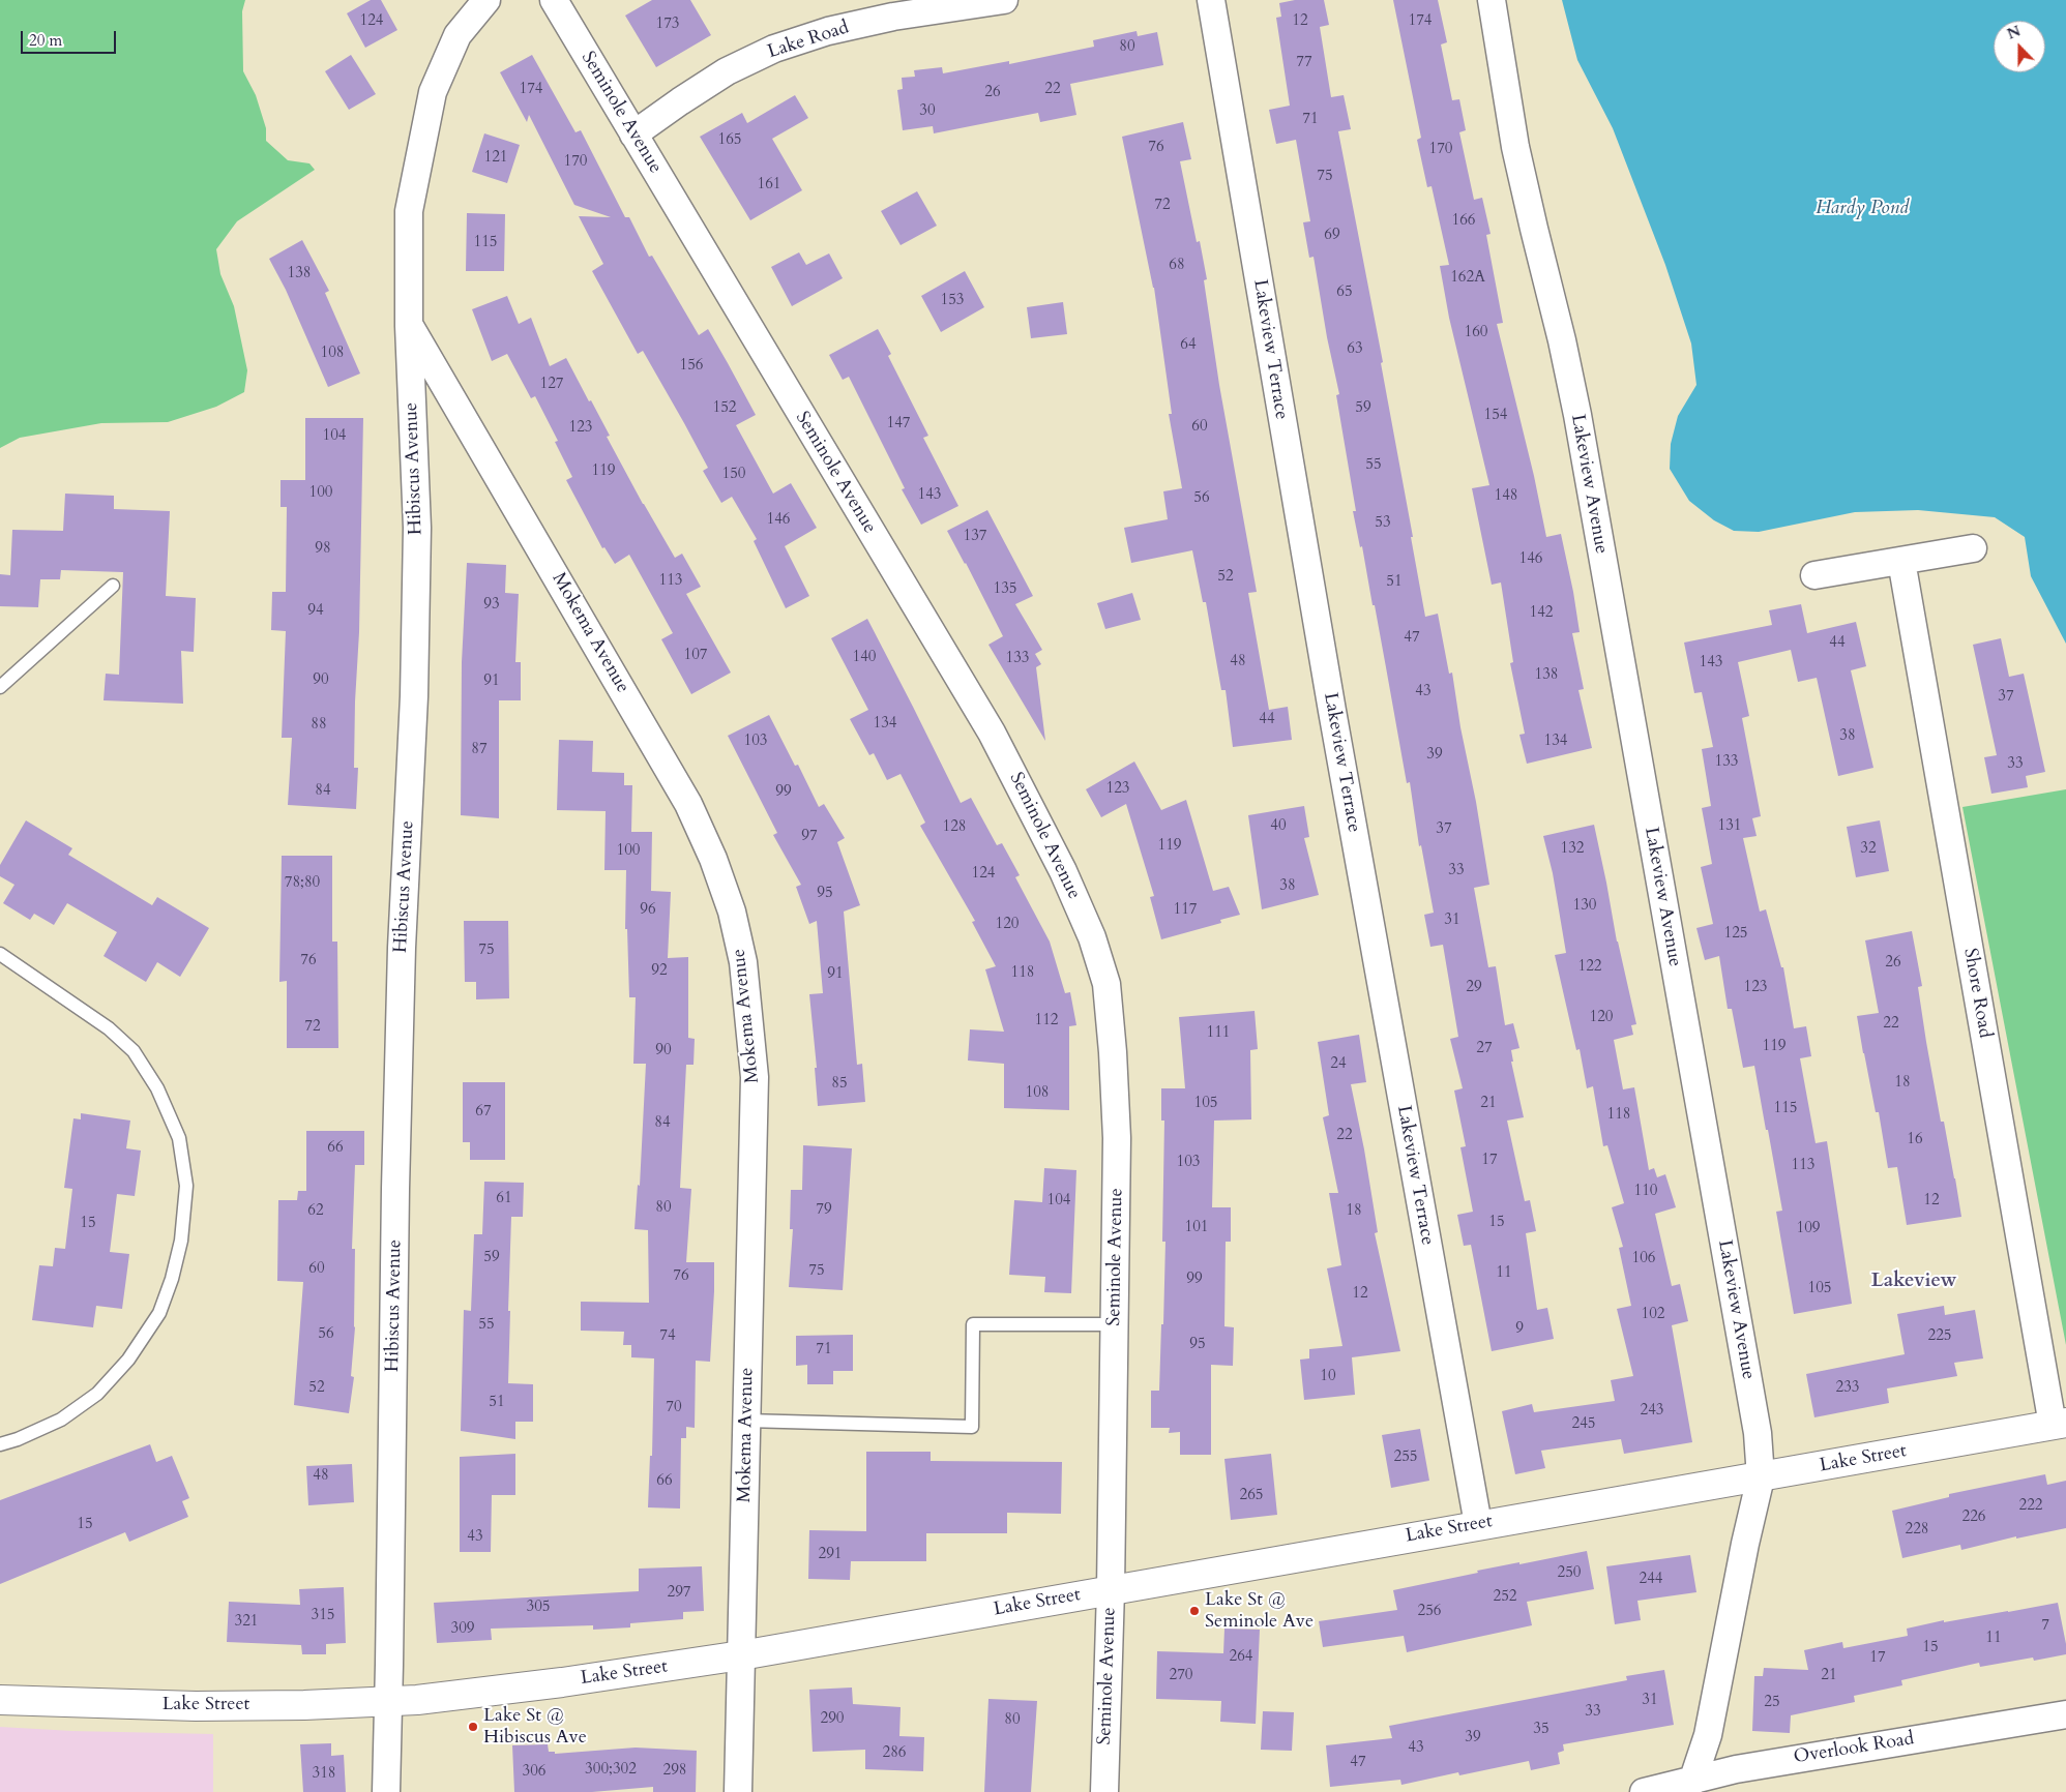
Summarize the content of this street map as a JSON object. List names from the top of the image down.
{
  "streets": {
    "street": [
      "Lake Road",
      "Seminole Avenue",
      "Lakeview Terrace",
      "Hibiscus Avenue",
      "Lakeview Avenue",
      "Mokema Avenue",
      "Shore Road",
      "Lake Street",
      "Overlook Road"
    ]
  },
  "crossings": [
    ["Lake Road", "Seminole Avenue"],
    ["Seminole Avenue", "Lake Street"],
    ["Lakeview Terrace", "Lake Street"],
    ["Hibiscus Avenue", "Mokema Avenue"],
    ["Hibiscus Avenue", "Lake Street"],
    ["Lakeview Avenue", "Lake Street"],
    ["Lakeview Avenue", "Overlook Road"],
    ["Mokema Avenue", "Lake Street"],
    ["Shore Road", "Lake Street"]
  ],
  "districts": ["Lakeview"],
  "water": ["Hardy Pond"],
  "places": ["Lake St @ Seminole Ave", "Lake St @ Hibiscus Ave"],
  "house_numbers": [
    "124",
    "12",
    "174",
    "173",
    "80",
    "77",
    "174",
    "22",
    "26",
    "30",
    "71",
    "165",
    "76",
    "170",
    "121",
    "170",
    "75",
    "161",
    "72",
    "166",
    "69",
    "115",
    "68",
    "138",
    "162A",
    "65",
    "153",
    "160",
    "64",
    "63",
    "108",
    "156",
    "127",
    "152",
    "59",
    "154",
    "147",
    "60",
    "123",
    "104",
    "55",
    "119",
    "150",
    "100",
    "143",
    "148",
    "56",
    "146",
    "53",
    "137",
    "98",
    "146",
    "52",
    "113",
    "51",
    "135",
    "93",
    "94",
    "142",
    "47",
    "44",
    "107",
    "140",
    "133",
    "48",
    "143",
    "138",
    "90",
    "91",
    "43",
    "37",
    "44",
    "134",
    "88",
    "38",
    "103",
    "134",
    "87",
    "39",
    "133",
    "33",
    "123",
    "84",
    "99",
    "40",
    "131",
    "128",
    "37",
    "97",
    "119",
    "132",
    "32",
    "100",
    "33",
    "124",
    "78;80",
    "38",
    "95",
    "130",
    "96",
    "117",
    "31",
    "120",
    "125",
    "75",
    "76",
    "26",
    "122",
    "92",
    "118",
    "91",
    "29",
    "123",
    "120",
    "112",
    "22",
    "72",
    "111",
    "119",
    "27",
    "90",
    "24",
    "18",
    "85",
    "108",
    "105",
    "21",
    "115",
    "67",
    "118",
    "84",
    "22",
    "16",
    "66",
    "17",
    "103",
    "113",
    "110",
    "61",
    "104",
    "12",
    "80",
    "79",
    "62",
    "18",
    "15",
    "15",
    "101",
    "109",
    "59",
    "106",
    "60",
    "75",
    "11",
    "76",
    "99",
    "105",
    "12",
    "102",
    "55",
    "9",
    "56",
    "74",
    "225",
    "95",
    "71",
    "10",
    "52",
    "233",
    "51",
    "70",
    "243",
    "245",
    "255",
    "48",
    "66",
    "265",
    "222",
    "226",
    "15",
    "228",
    "43",
    "291",
    "250",
    "244",
    "297",
    "252",
    "305",
    "256",
    "315",
    "321",
    "7",
    "309",
    "11",
    "15",
    "264",
    "17",
    "270",
    "21",
    "31",
    "25",
    "33",
    "290",
    "80",
    "35",
    "39",
    "43",
    "286",
    "47",
    "300;302",
    "298",
    "306",
    "318"
  ],
  "scale_bar": "20 m",
  "north": "top"
}
